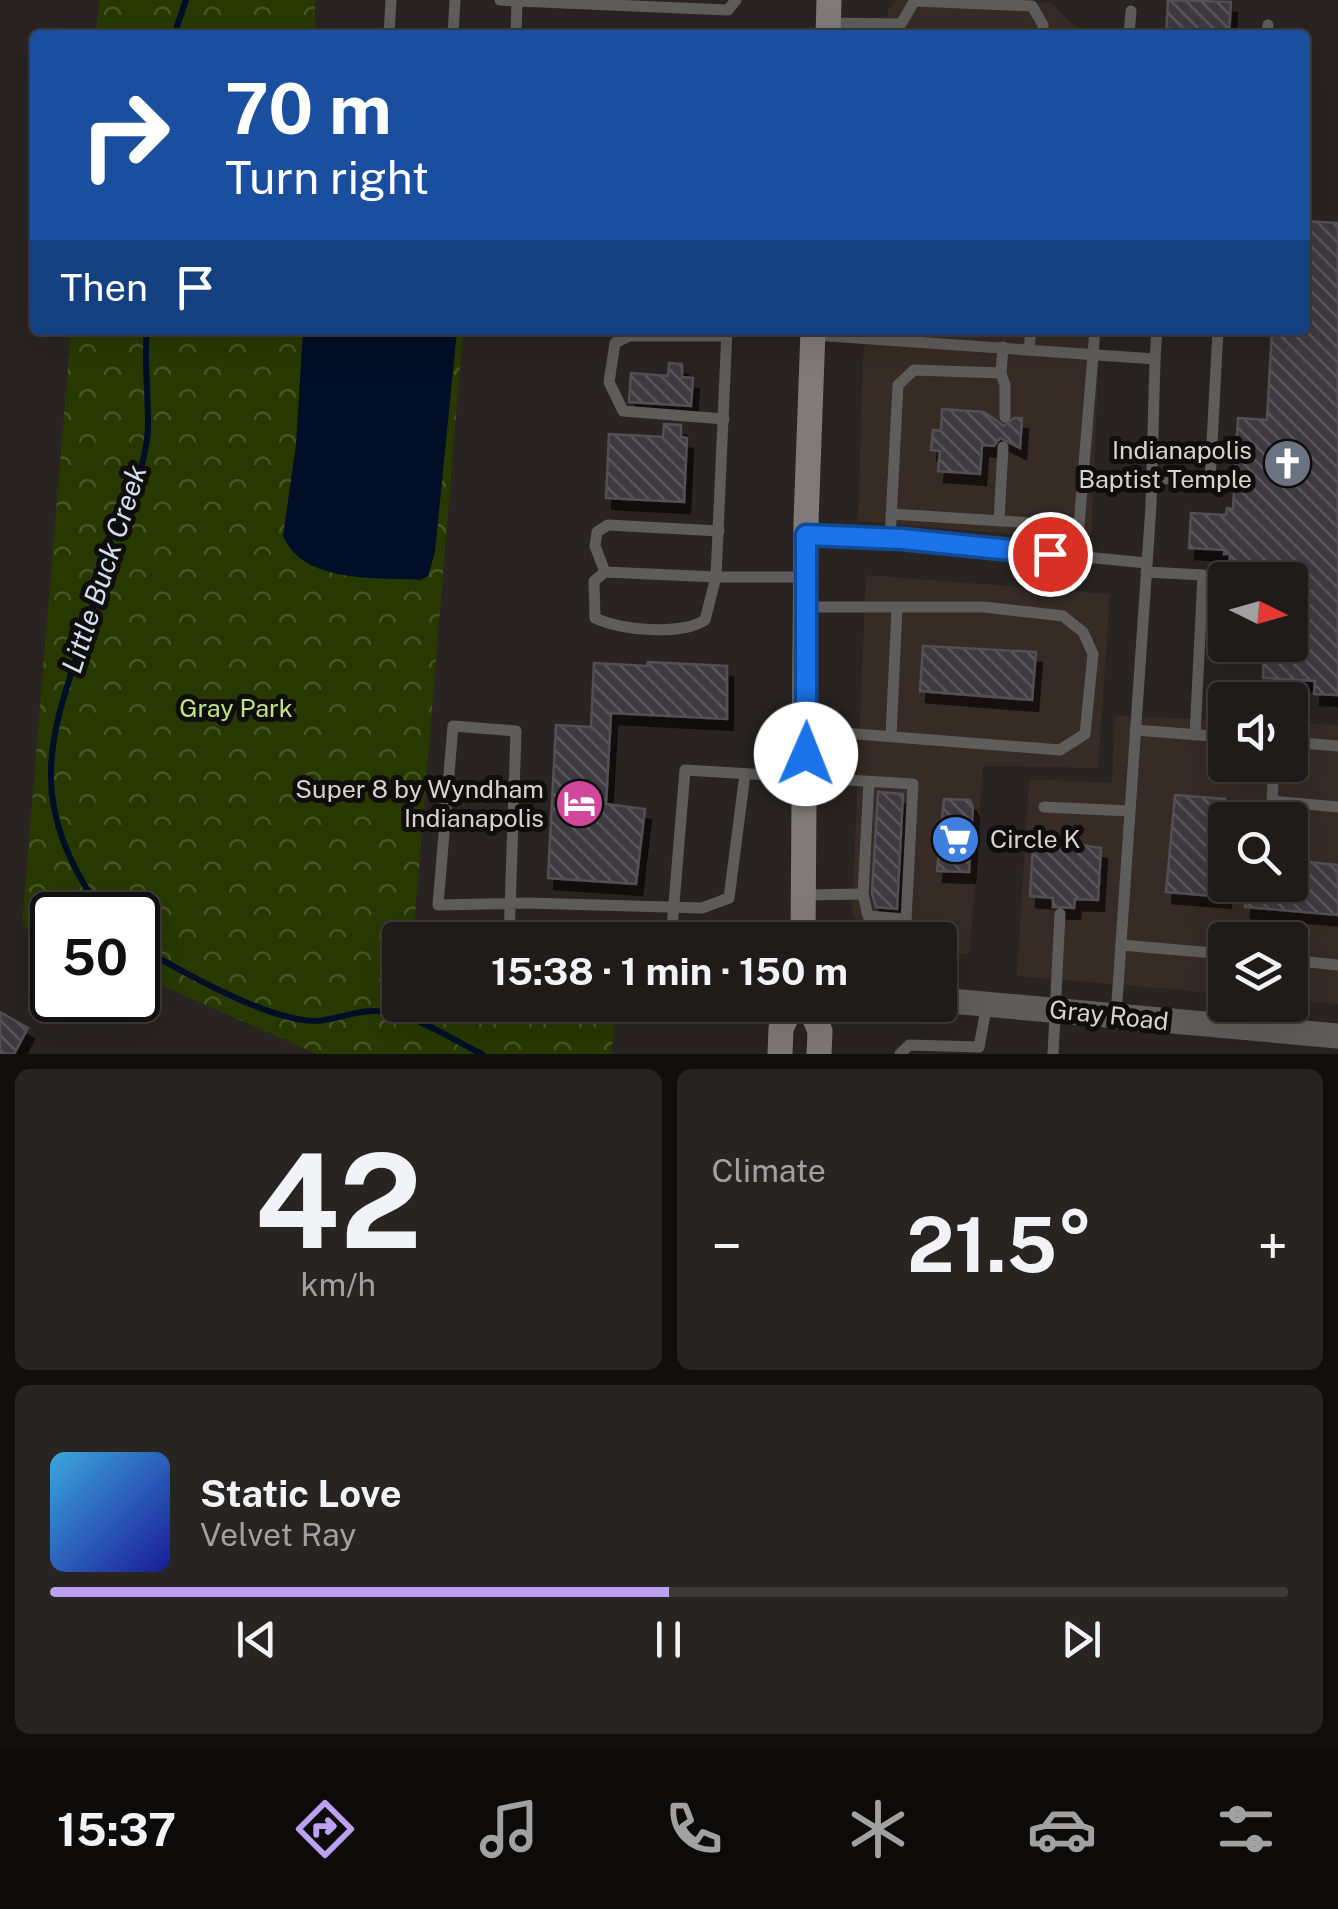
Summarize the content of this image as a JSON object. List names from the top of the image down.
{
  "streets": {
    "street": ["Gray Road"]
  },
  "water": ["Little Buck Creek"],
  "parks": ["Gray Park"],
  "places": {
    "church": ["Indianapolis Baptist Temple"],
    "hotel": ["Super 8 by Wyndham Indianapolis"],
    "supermarket": ["Circle K"]
  },
  "north": "right",
  "page": {
    "turn": ["70 m", "Turn right"],
    "then": "Then",
    "limit": "50",
    "trip": "15:38 · 1 min · 150 m",
    "tile": [
      ["42", "km/h"],
      "Climate"
    ],
    "heat": ["−", "21.5°", "+"],
    "song": ["Static Love", "Velvet Ray"],
    "tabs": "15:37"
  }
}
